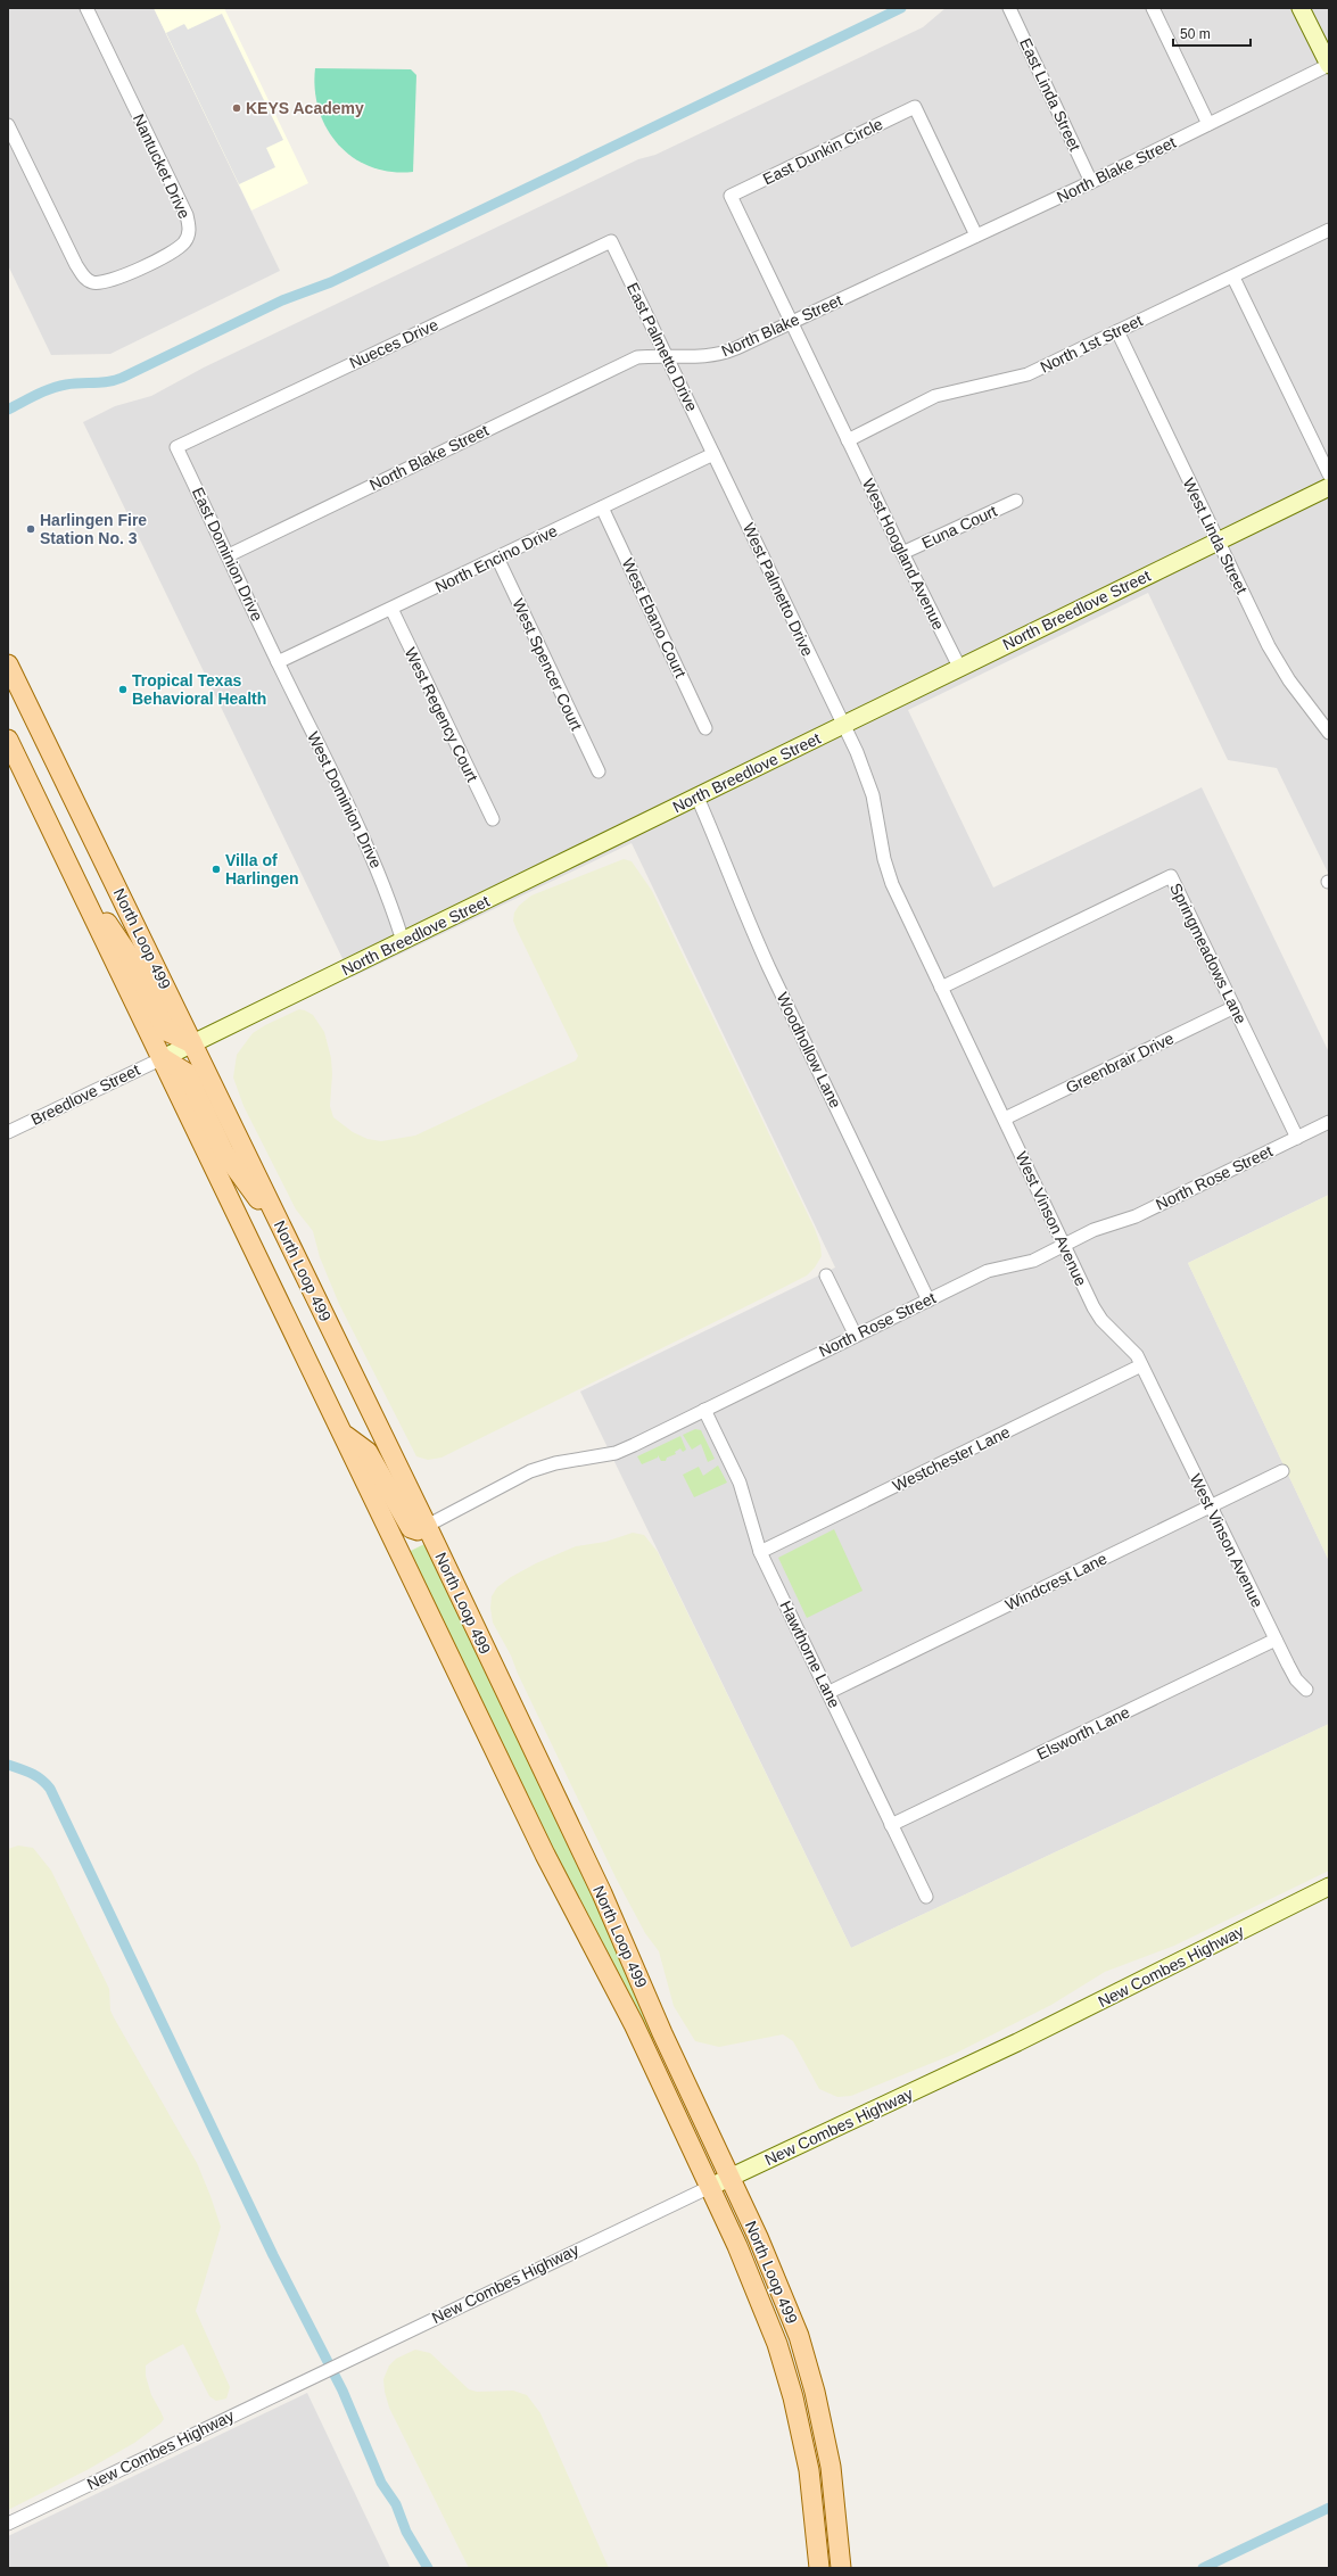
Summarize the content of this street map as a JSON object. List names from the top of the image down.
{
  "streets": {
    "main road": ["North Loop 499"],
    "street": [
      "East Linda Street",
      "East Dunkin Circle",
      "Nantucket Drive",
      "North Blake Street",
      "Nueces Drive",
      "North 1st Street",
      "East Palmetto Drive",
      "Euna Court",
      "West Linda Street",
      "East Dominion Drive",
      "West Hoogland Avenue",
      "North Encino Drive",
      "West Palmetto Drive",
      "North Breedlove Street",
      "West Ebano Court",
      "West Spencer Court",
      "West Regency Court",
      "West Dominion Drive",
      "Springmeadows Lane",
      "Woodhollow Lane",
      "Greenbrair Drive",
      "Breedlove Street",
      "North Rose Street",
      "West Vinson Avenue",
      "Westchester Lane",
      "Windcrest Lane",
      "Hawthorne Lane",
      "Elsworth Lane",
      "New Combes Highway"
    ]
  },
  "crossings": [
    ["East Linda Street", "North Blake Street"],
    ["East Dunkin Circle", "North Blake Street"],
    ["East Dunkin Circle", "West Hoogland Avenue"],
    ["North Blake Street", "East Palmetto Drive"],
    ["North Blake Street", "East Dominion Drive"],
    ["North Blake Street", "West Hoogland Avenue"],
    ["Nueces Drive", "East Palmetto Drive"],
    ["Nueces Drive", "East Dominion Drive"],
    ["North 1st Street", "West Linda Street"],
    ["North 1st Street", "West Hoogland Avenue"],
    ["East Palmetto Drive", "North Encino Drive"],
    ["East Palmetto Drive", "West Palmetto Drive"],
    ["Euna Court", "West Hoogland Avenue"],
    ["West Linda Street", "North Breedlove Street"],
    ["East Dominion Drive", "North Encino Drive"],
    ["East Dominion Drive", "West Dominion Drive"],
    ["West Hoogland Avenue", "North Breedlove Street"],
    ["North Encino Drive", "West Palmetto Drive"],
    ["North Encino Drive", "West Ebano Court"],
    ["North Encino Drive", "West Spencer Court"],
    ["North Encino Drive", "West Regency Court"],
    ["North Encino Drive", "West Dominion Drive"],
    ["West Palmetto Drive", "North Breedlove Street"],
    ["West Palmetto Drive", "West Vinson Avenue"],
    ["North Breedlove Street", "West Dominion Drive"],
    ["North Breedlove Street", "North Loop 499"],
    ["North Breedlove Street", "Woodhollow Lane"],
    ["North Breedlove Street", "Breedlove Street"],
    ["North Breedlove Street", "West Vinson Avenue"],
    ["North Loop 499", "Breedlove Street"],
    ["North Loop 499", "North Rose Street"],
    ["North Loop 499", "New Combes Highway"],
    ["Springmeadows Lane", "Greenbrair Drive"],
    ["Springmeadows Lane", "North Rose Street"],
    ["Springmeadows Lane", "West Vinson Avenue"],
    ["Woodhollow Lane", "North Rose Street"],
    ["Greenbrair Drive", "West Vinson Avenue"],
    ["North Rose Street", "West Vinson Avenue"],
    ["North Rose Street", "Hawthorne Lane"],
    ["West Vinson Avenue", "Westchester Lane"],
    ["West Vinson Avenue", "Windcrest Lane"],
    ["West Vinson Avenue", "Elsworth Lane"],
    ["Westchester Lane", "Hawthorne Lane"],
    ["Windcrest Lane", "Hawthorne Lane"],
    ["Hawthorne Lane", "Elsworth Lane"]
  ],
  "places": [
    "KEYS Academy",
    "Harlingen Fire Station No. 3",
    "Tropical Texas Behavioral Health",
    "Villa of Harlingen"
  ],
  "scale_bar": "50 m"
}
